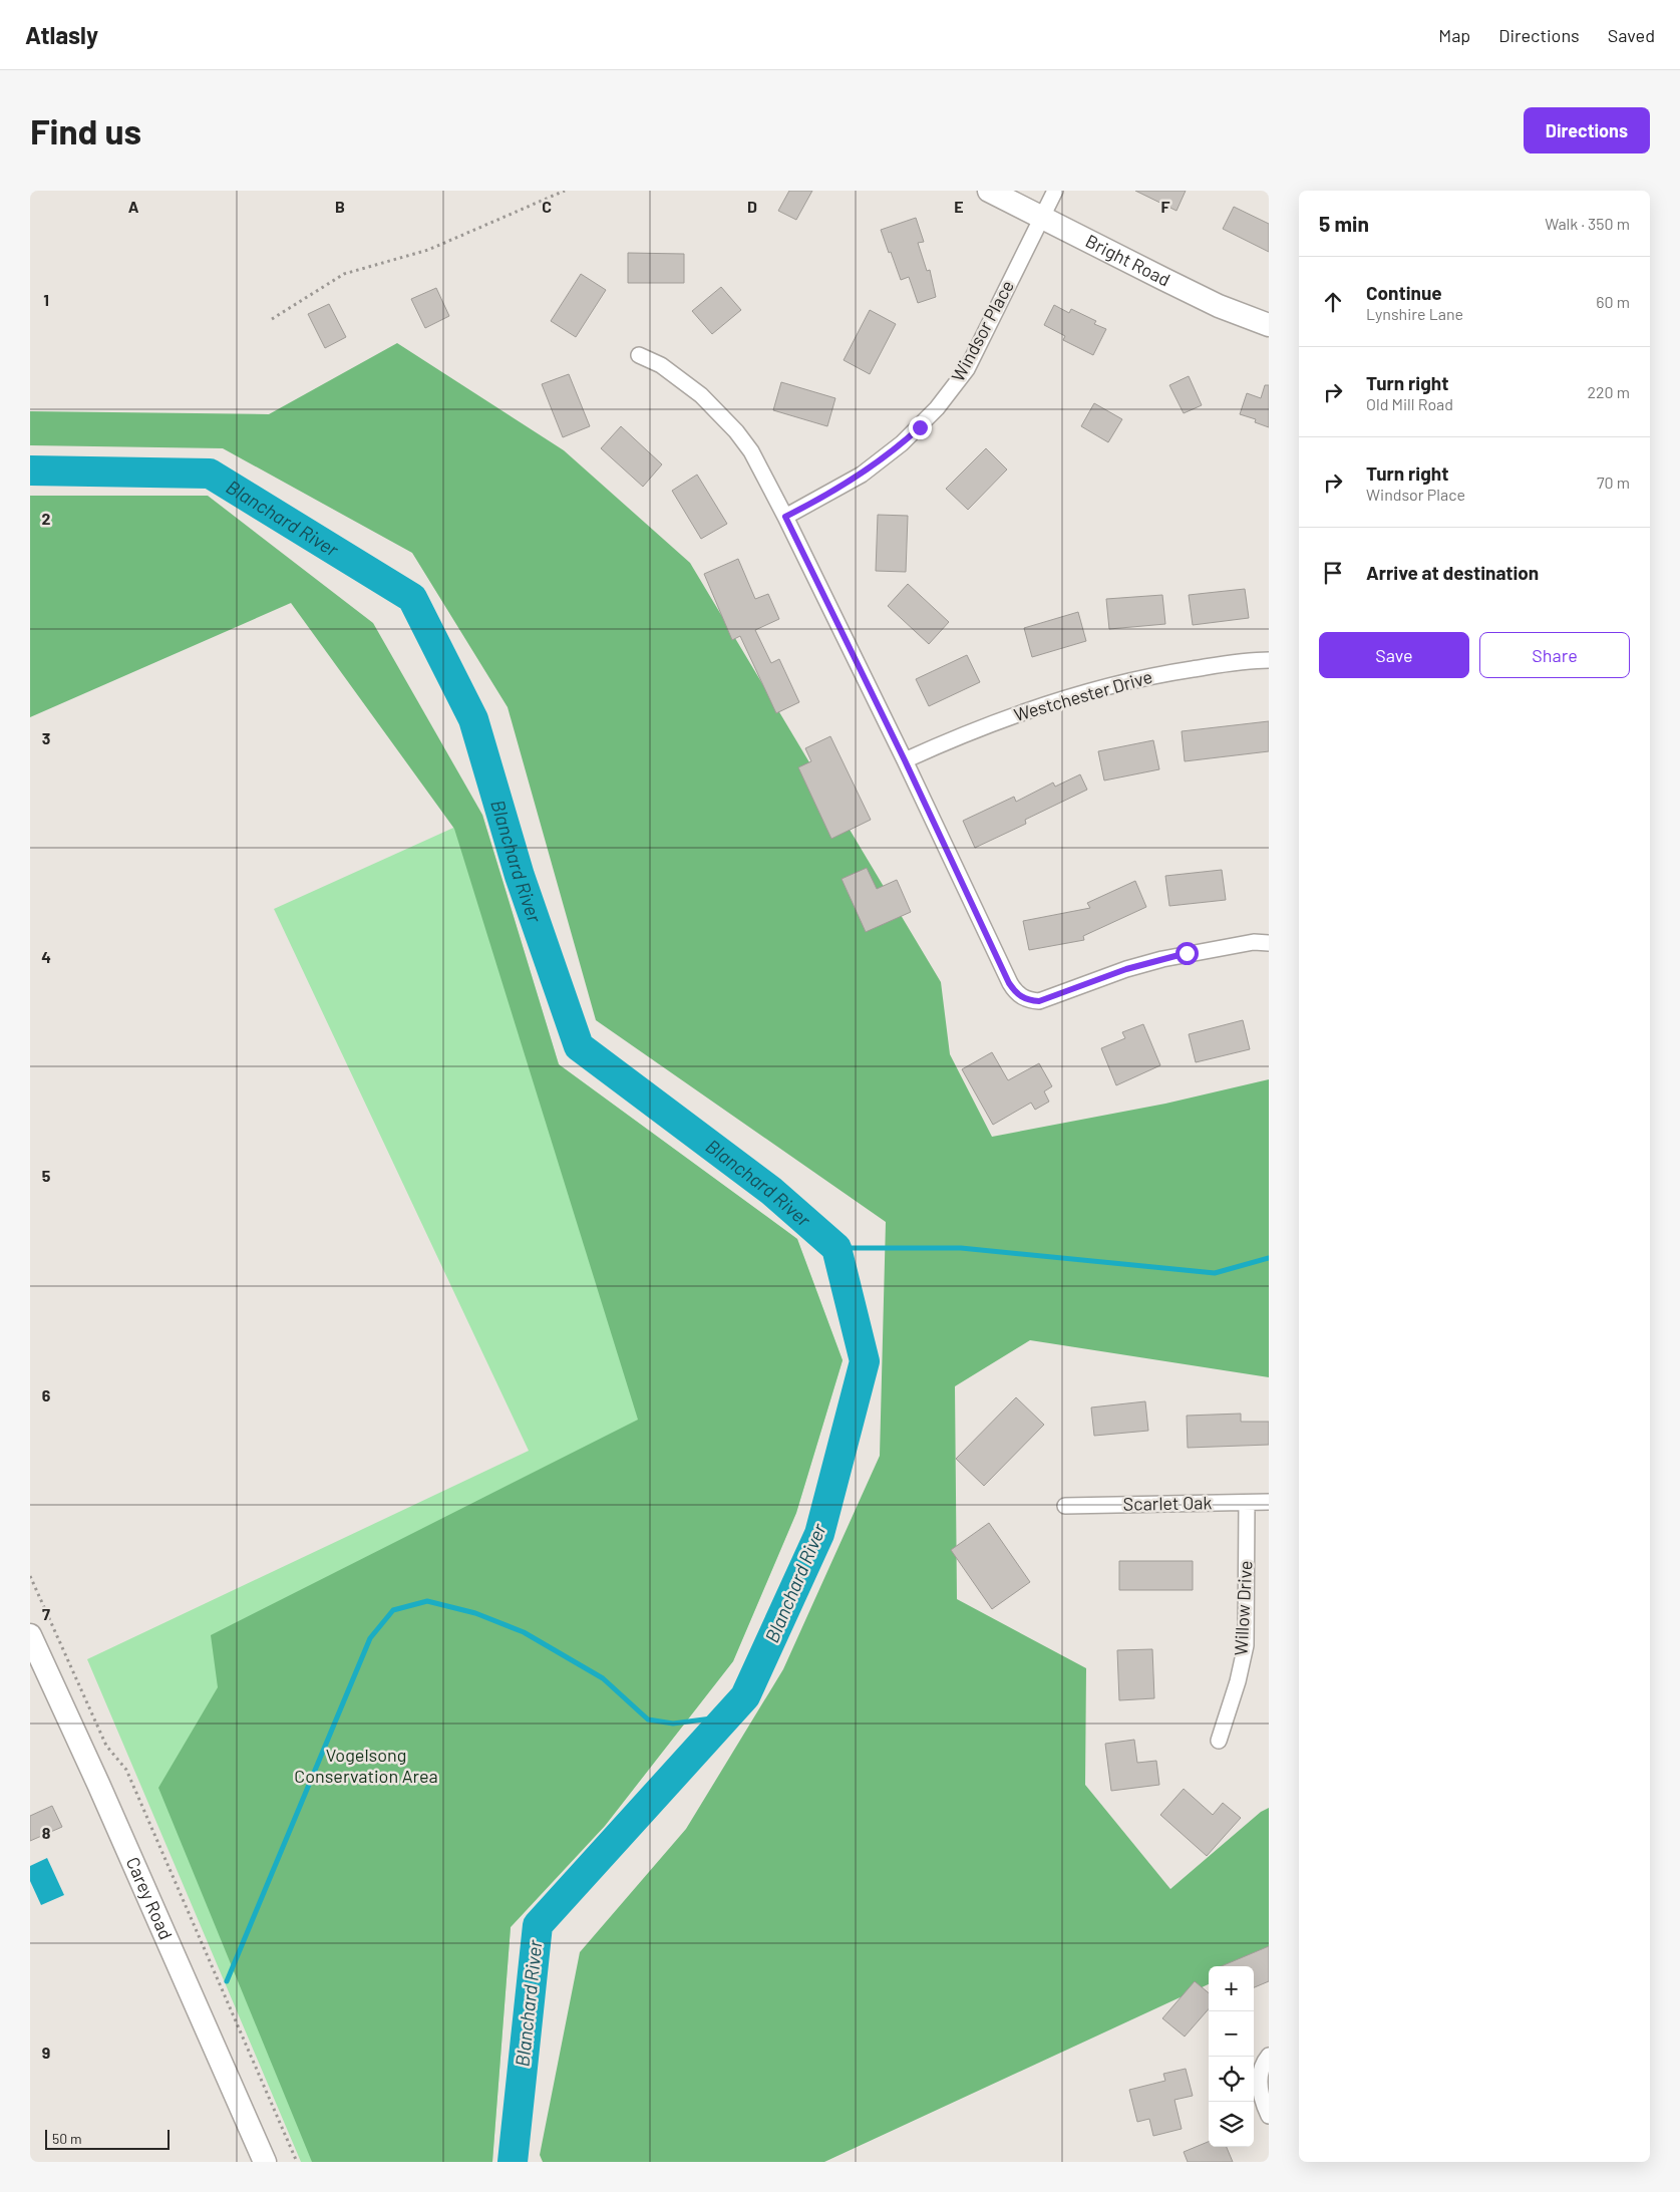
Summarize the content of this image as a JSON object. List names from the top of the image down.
{
  "streets": {
    "main road": ["Bright Road", "Carey Road"],
    "street": [
      "Windsor Place",
      "Westchester Drive",
      "Scarlet Oak",
      "Willow Drive"
    ]
  },
  "crossings": [
    ["Bright Road", "Windsor Place"],
    ["Scarlet Oak", "Willow Drive"]
  ],
  "water": ["Blanchard River"],
  "parks": ["Vogelsong Conservation Area"],
  "scale_bar": "50 m",
  "page": {
    "header": "Atlasly",
    "nav": ["Map", "Directions", "Saved"],
    "buttons": [
      "Directions",
      ["Save", "Share"]
    ],
    "title": "Find us",
    "heading": ["5 min", "Walk · 350 m"],
    "list": [
      ["Continue", "Lynshire Lane", "60 m"],
      ["Turn right", "Old Mill Road", "220 m"],
      ["Turn right", "Windsor Place", "70 m"],
      "Arrive at destination"
    ],
    "map_buttons": ["+", "−"],
    "scale": "50 m"
  },
  "grid": {
    "columns": [
      "A",
      "B",
      "C",
      "D",
      "E",
      "F"
    ],
    "rows": [
      "1",
      "2",
      "3",
      "4",
      "5",
      "6",
      "7",
      "8",
      "9"
    ]
  }
}
